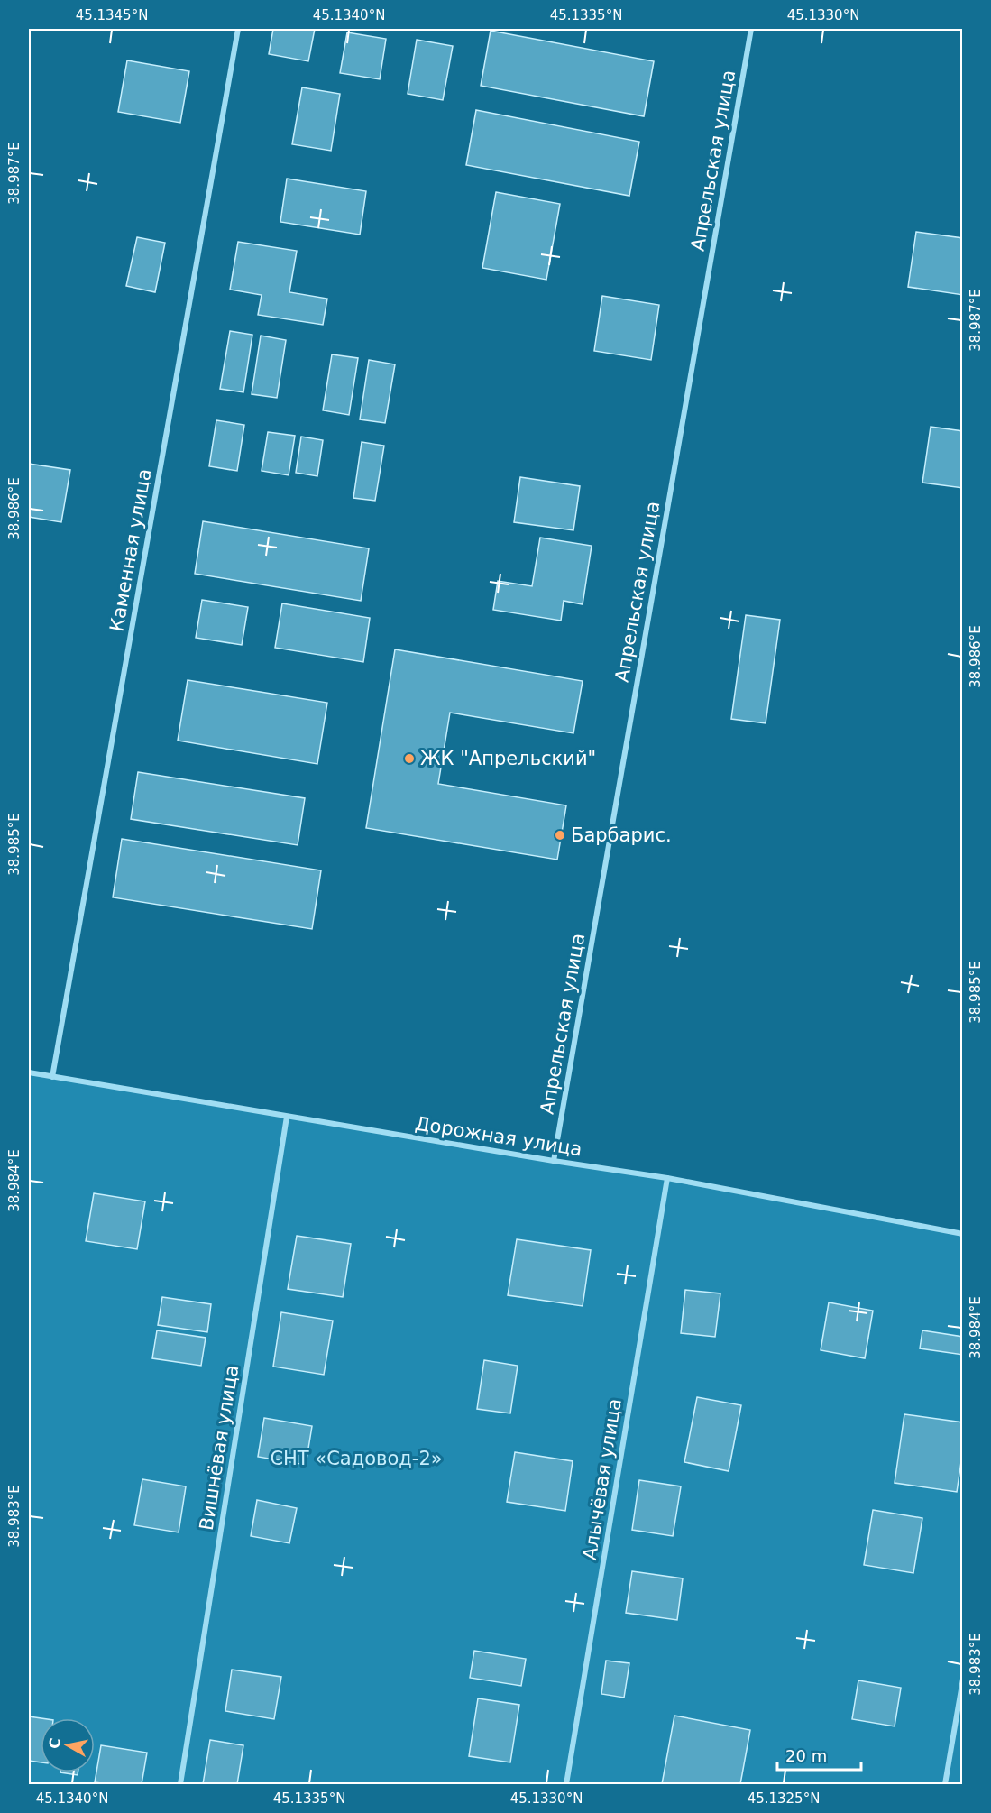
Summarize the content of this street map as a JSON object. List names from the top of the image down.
{
  "streets": {
    "street": [
      "Апрельская улица",
      "Каменная улица",
      "Дорожная улица",
      "Вишнёвая улица",
      "Алычёвая улица"
    ]
  },
  "crossings": [
    ["Апрельская улица", "Дорожная улица"],
    ["Каменная улица", "Дорожная улица"],
    ["Дорожная улица", "Вишнёвая улица"],
    ["Дорожная улица", "Алычёвая улица"]
  ],
  "parks": ["СНТ «Садовод-2»"],
  "places": ["ЖК \"Апрельский\"", "Барбарис."],
  "scale_bar": "20 m",
  "north": "left",
  "coordinates": [
    "45.1345°N",
    "45.1340°N",
    "45.1335°N",
    "45.1330°N",
    "38.987°E",
    "38.986°E",
    "38.985°E",
    "38.984°E",
    "38.983°E",
    "45.1325°N"
  ]
}
